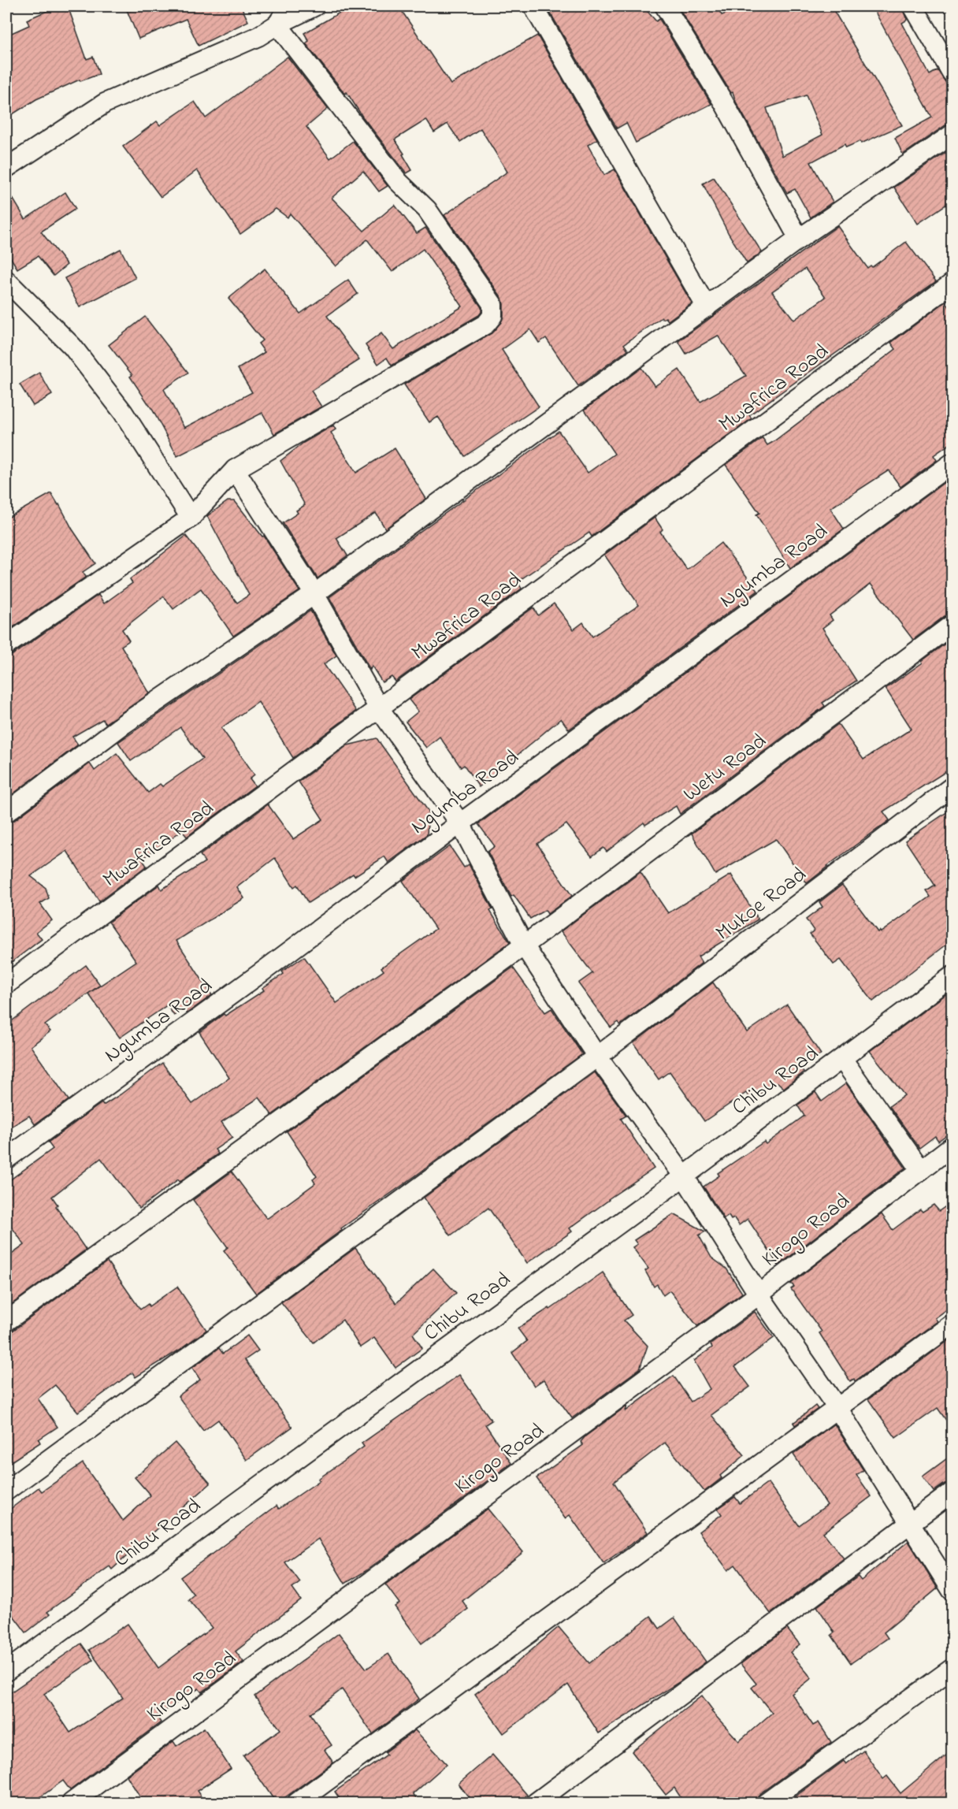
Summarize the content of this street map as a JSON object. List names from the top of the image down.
{
  "streets": {
    "street": [
      "Mwafrica Road",
      "Ngumba Road",
      "Wetu Road",
      "Mukoe Road",
      "Chibu Road",
      "Kirogo Road"
    ]
  }
}
